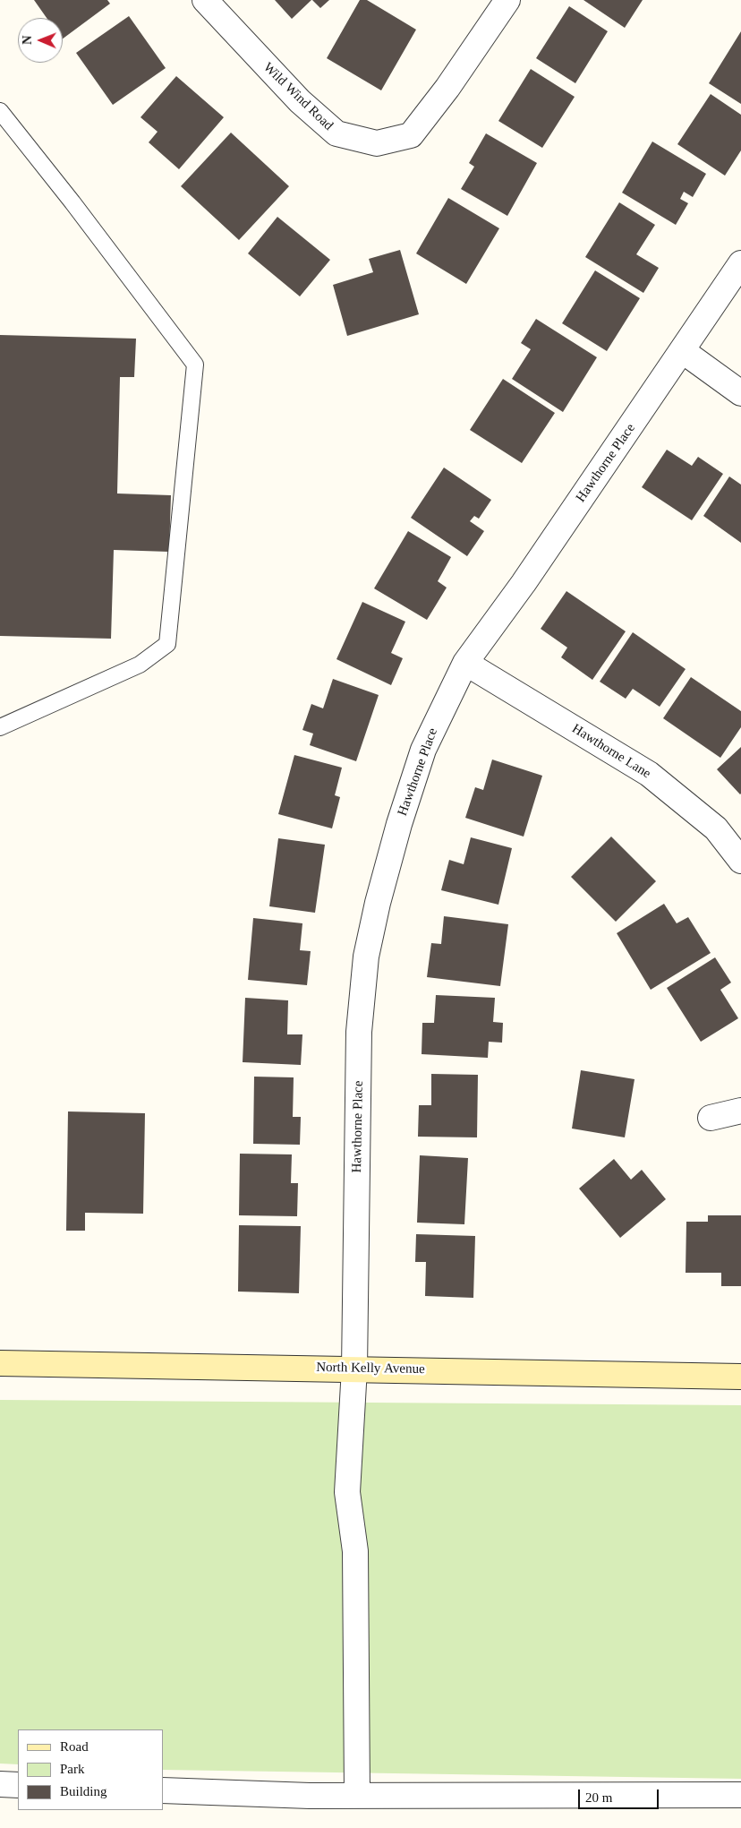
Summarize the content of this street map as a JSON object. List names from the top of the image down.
{
  "streets": {
    "main road": ["North Kelly Avenue"],
    "street": ["Wild Wind Road", "Hawthorne Place", "Hawthorne Lane"]
  },
  "crossings": [
    ["Hawthorne Place", "Hawthorne Lane"],
    ["Hawthorne Place", "North Kelly Avenue"]
  ],
  "legend": ["Road", "Park", "Building"],
  "scale_bar": "20 m",
  "north": "left"
}
